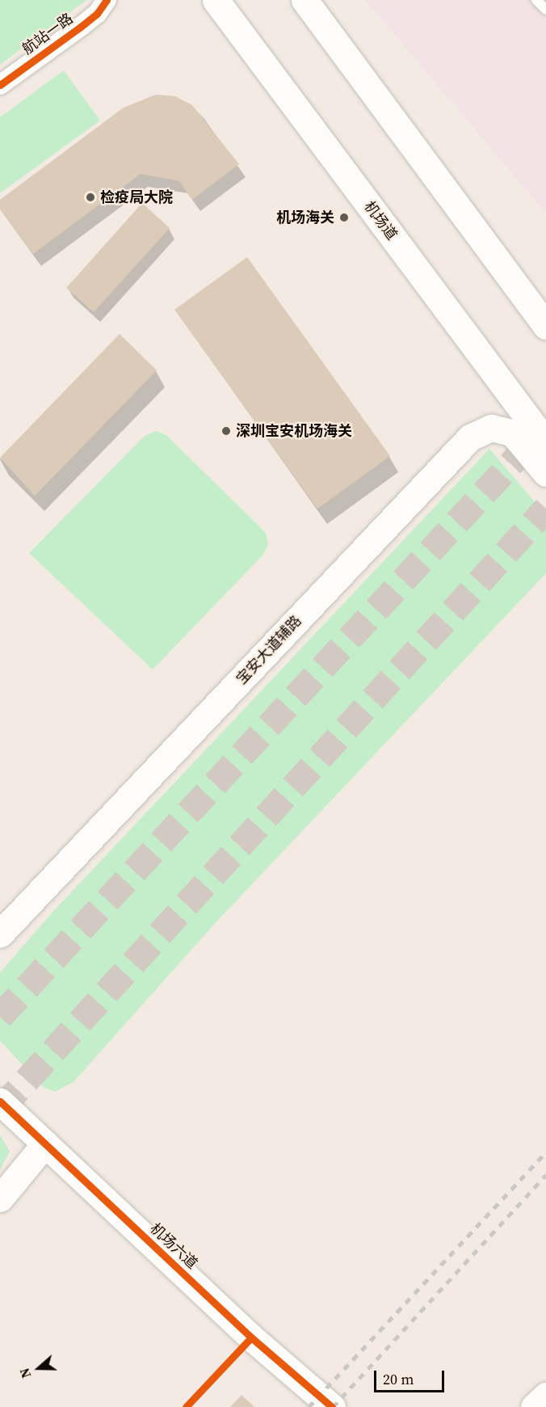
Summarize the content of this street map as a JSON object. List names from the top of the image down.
{
  "streets": {
    "main road": ["机场道", "宝安大道辅路", "机场六道"],
    "street": ["航站一路"]
  },
  "places": ["检疫局大院", "机场海关", "深圳宝安机场海关"],
  "scale_bar": "20 m",
  "north": "left"
}
